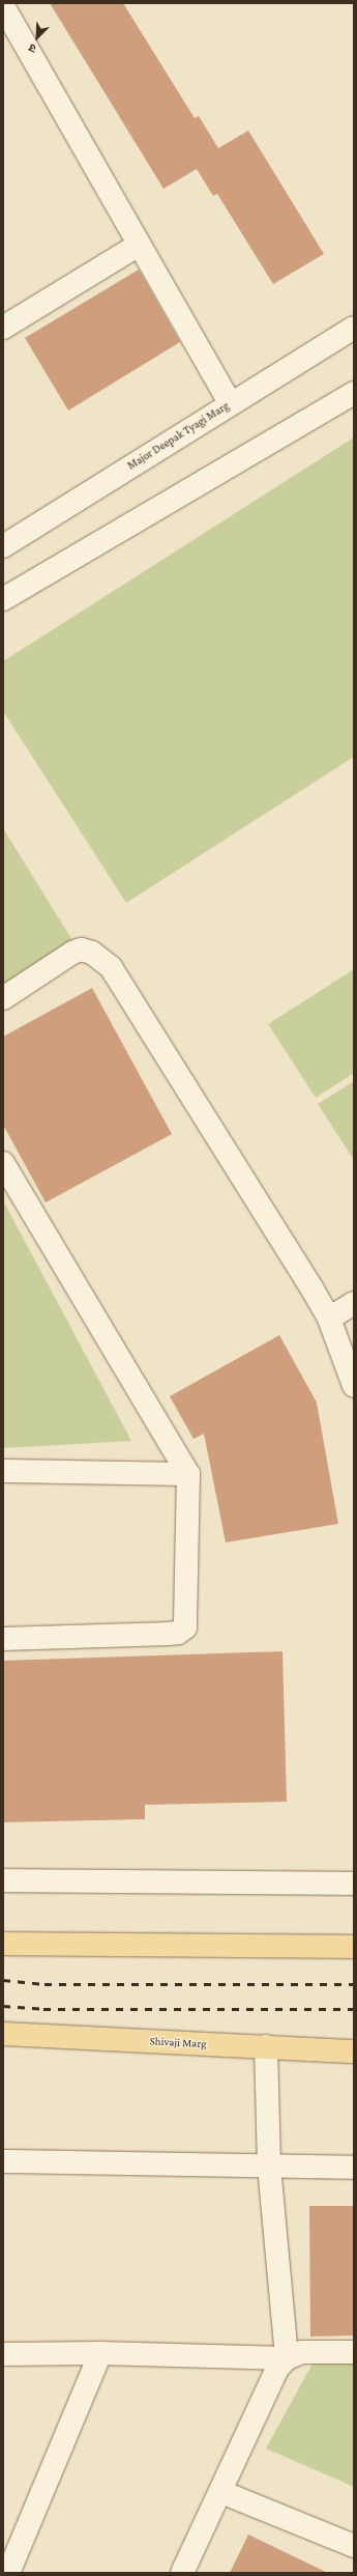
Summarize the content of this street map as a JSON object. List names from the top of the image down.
{
  "streets": {
    "main road": ["Shivaji Marg"],
    "street": ["Major Deepak Tyagi Marg"]
  },
  "north": "bottom left"
}
